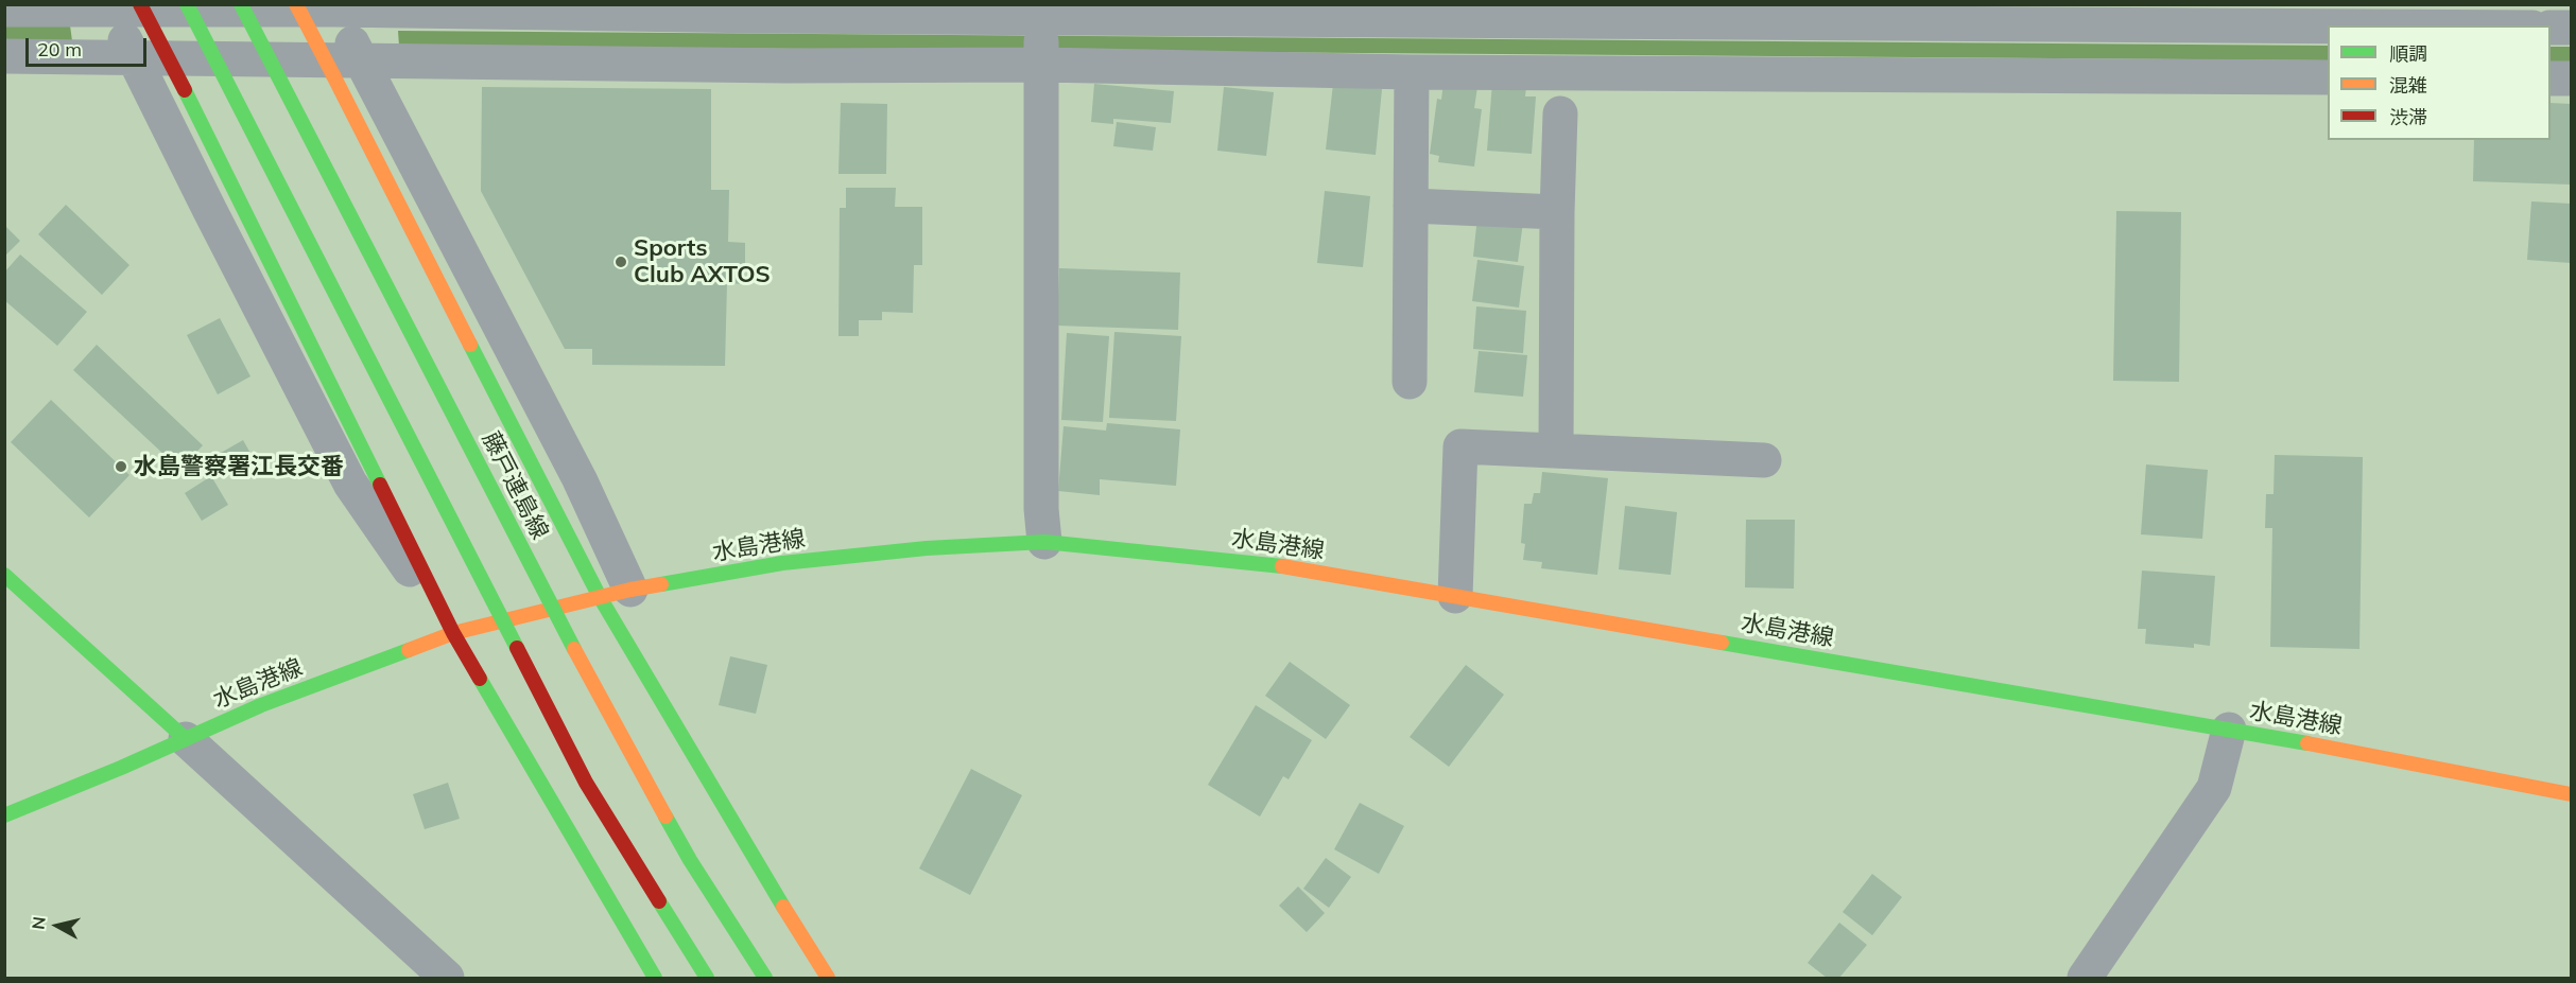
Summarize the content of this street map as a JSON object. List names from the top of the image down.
{
  "streets": {
    "main road": ["藤戸連島線", "水島港線"]
  },
  "places": ["Sports Club AXTOS", "水島警察署江長交番"],
  "legend": ["順調", "混雑", "渋滞"],
  "scale_bar": "20 m",
  "north": "left"
}
